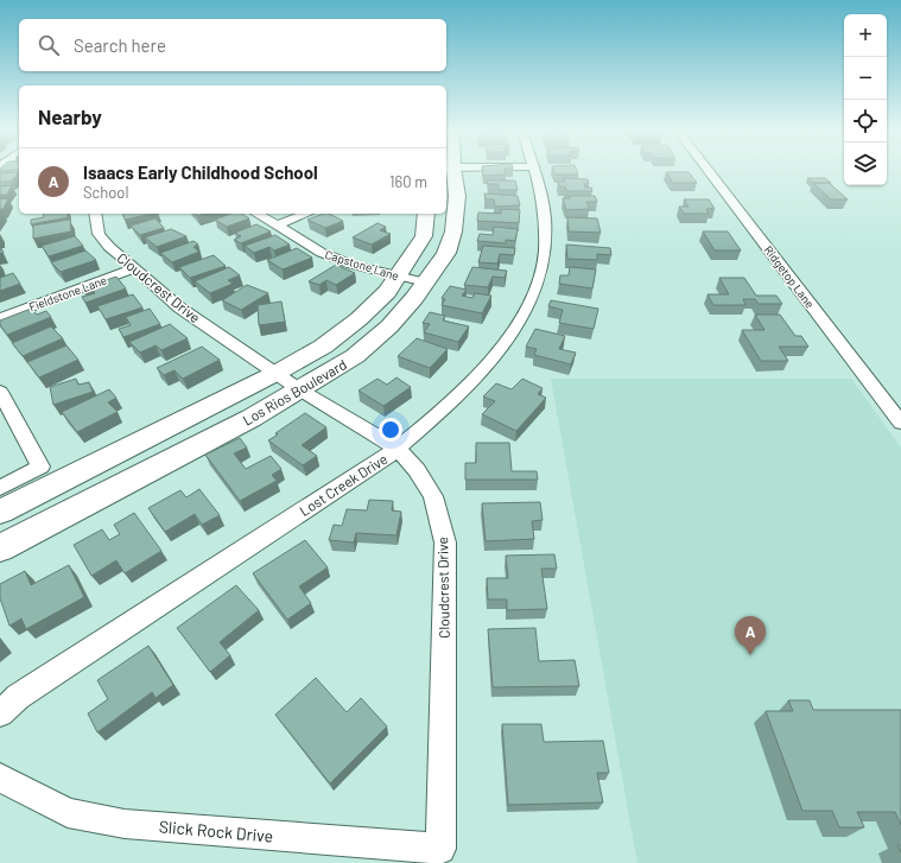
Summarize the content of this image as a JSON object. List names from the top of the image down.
{
  "streets": {
    "main road": ["Los Rios Boulevard"],
    "street": [
      "Capstone Lane",
      "Ridgetop Lane",
      "Cloudcrest Drive",
      "Fieldstone Lane",
      "Lost Creek Drive",
      "Slick Rock Drive"
    ]
  },
  "crossings": [
    ["Capstone Lane", "Los Rios Boulevard"],
    ["Cloudcrest Drive", "Fieldstone Lane"],
    ["Cloudcrest Drive", "Los Rios Boulevard"],
    ["Cloudcrest Drive", "Lost Creek Drive"],
    ["Cloudcrest Drive", "Slick Rock Drive"]
  ],
  "page": {
    "map_buttons": ["+", "−"],
    "search": "Search here",
    "heading": "Nearby",
    "list": [
      {
        "mark": "A",
        "name": "Isaacs Early Childhood School",
        "note": "School",
        "value": "160 m"
      }
    ],
    "pins": "A"
  }
}
